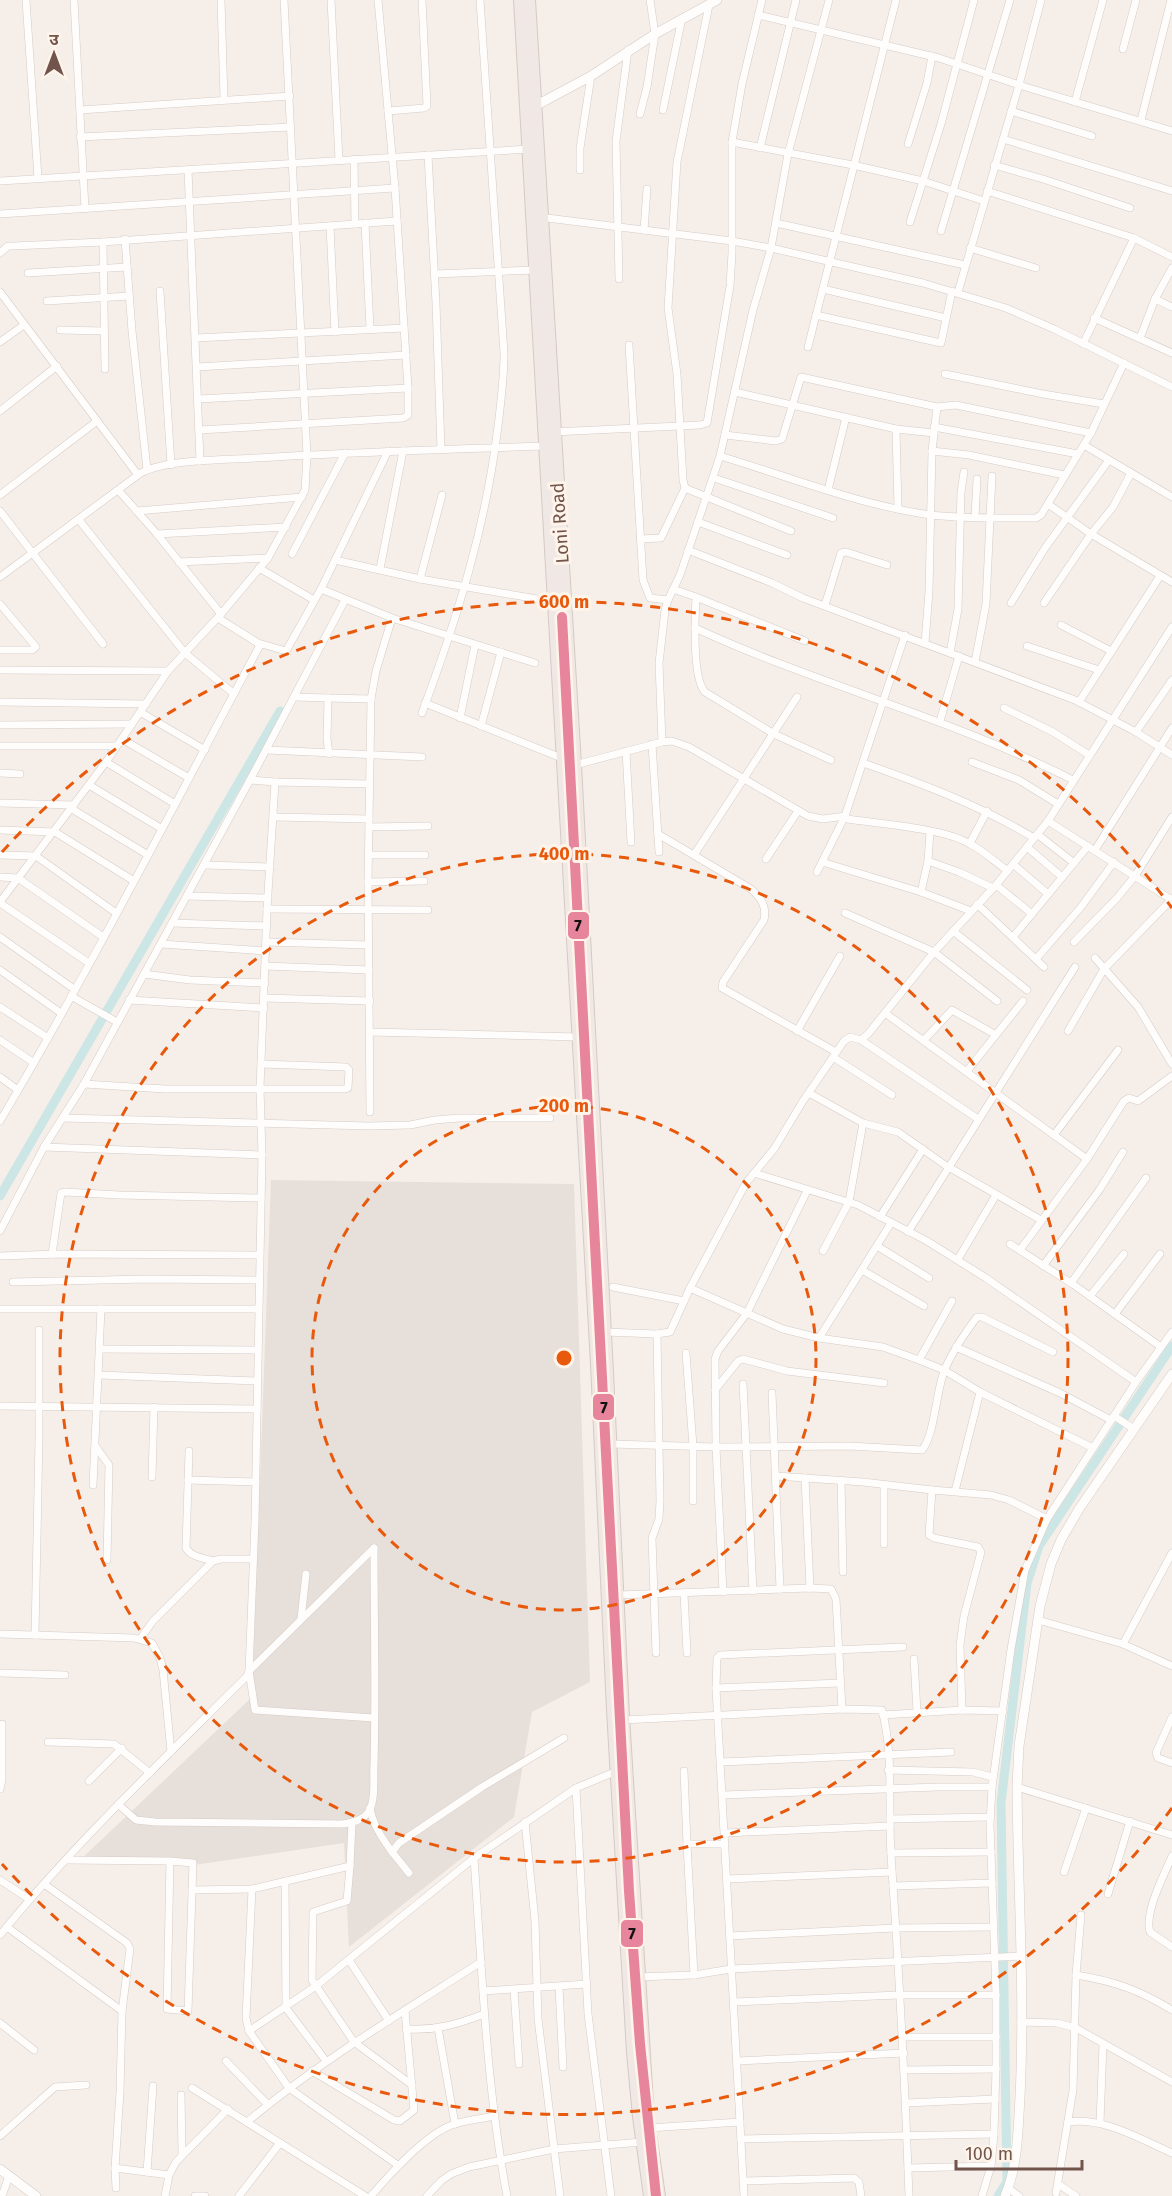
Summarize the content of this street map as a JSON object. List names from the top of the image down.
{
  "streets": {
    "highway": ["Loni Road"]
  },
  "lines": ["transit line 7"],
  "scale_bar": "100 m",
  "north": "top",
  "rings": ["600 m", "400 m", "200 m"]
}
